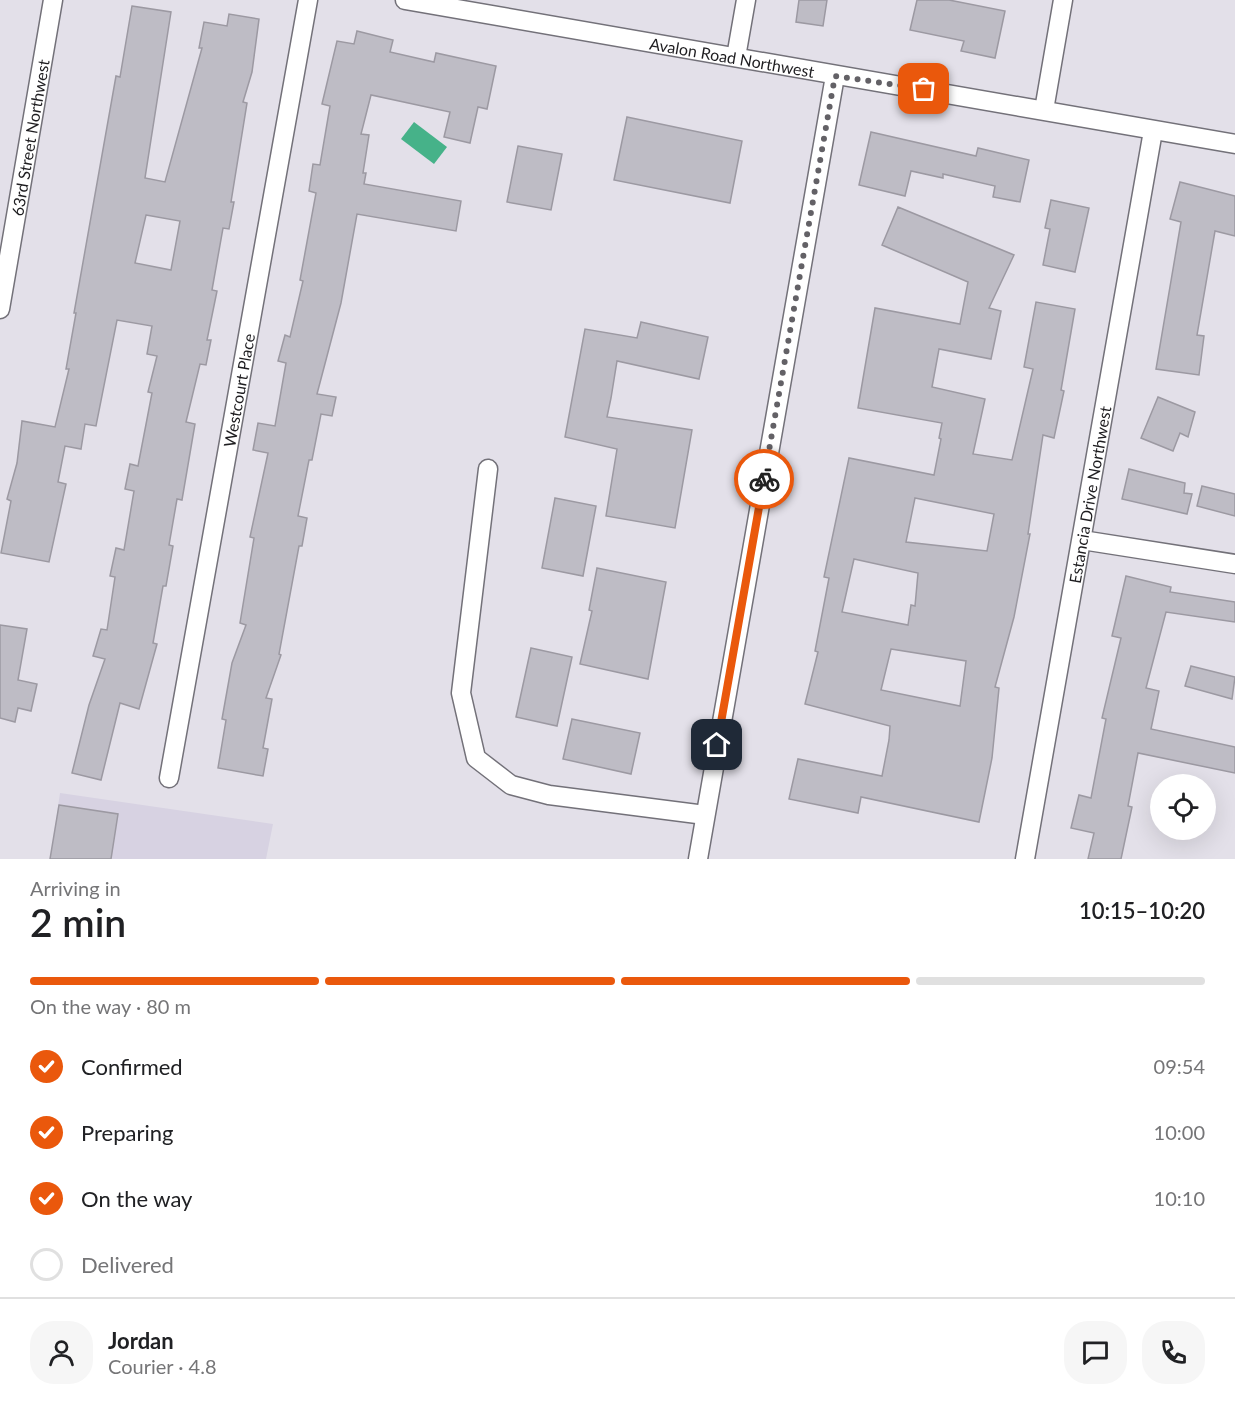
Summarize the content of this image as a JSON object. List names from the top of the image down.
{
  "streets": {
    "street": [
      "Avalon Road Northwest",
      "63rd Street Northwest",
      "Westcourt Place",
      "Estancia Drive Northwest"
    ]
  },
  "crossings": [
    ["Avalon Road Northwest", "Estancia Drive Northwest"]
  ],
  "page": {
    "heading": ["2 min", "Arriving in", "10:15–10:20"],
    "panel": ["Jordan", "Courier · 4.8"],
    "bar": "On the way · 80 m",
    "list": [
      ["Confirmed", "09:54"],
      ["Preparing", "10:00"],
      ["On the way", "10:10"],
      "Delivered"
    ]
  }
}
